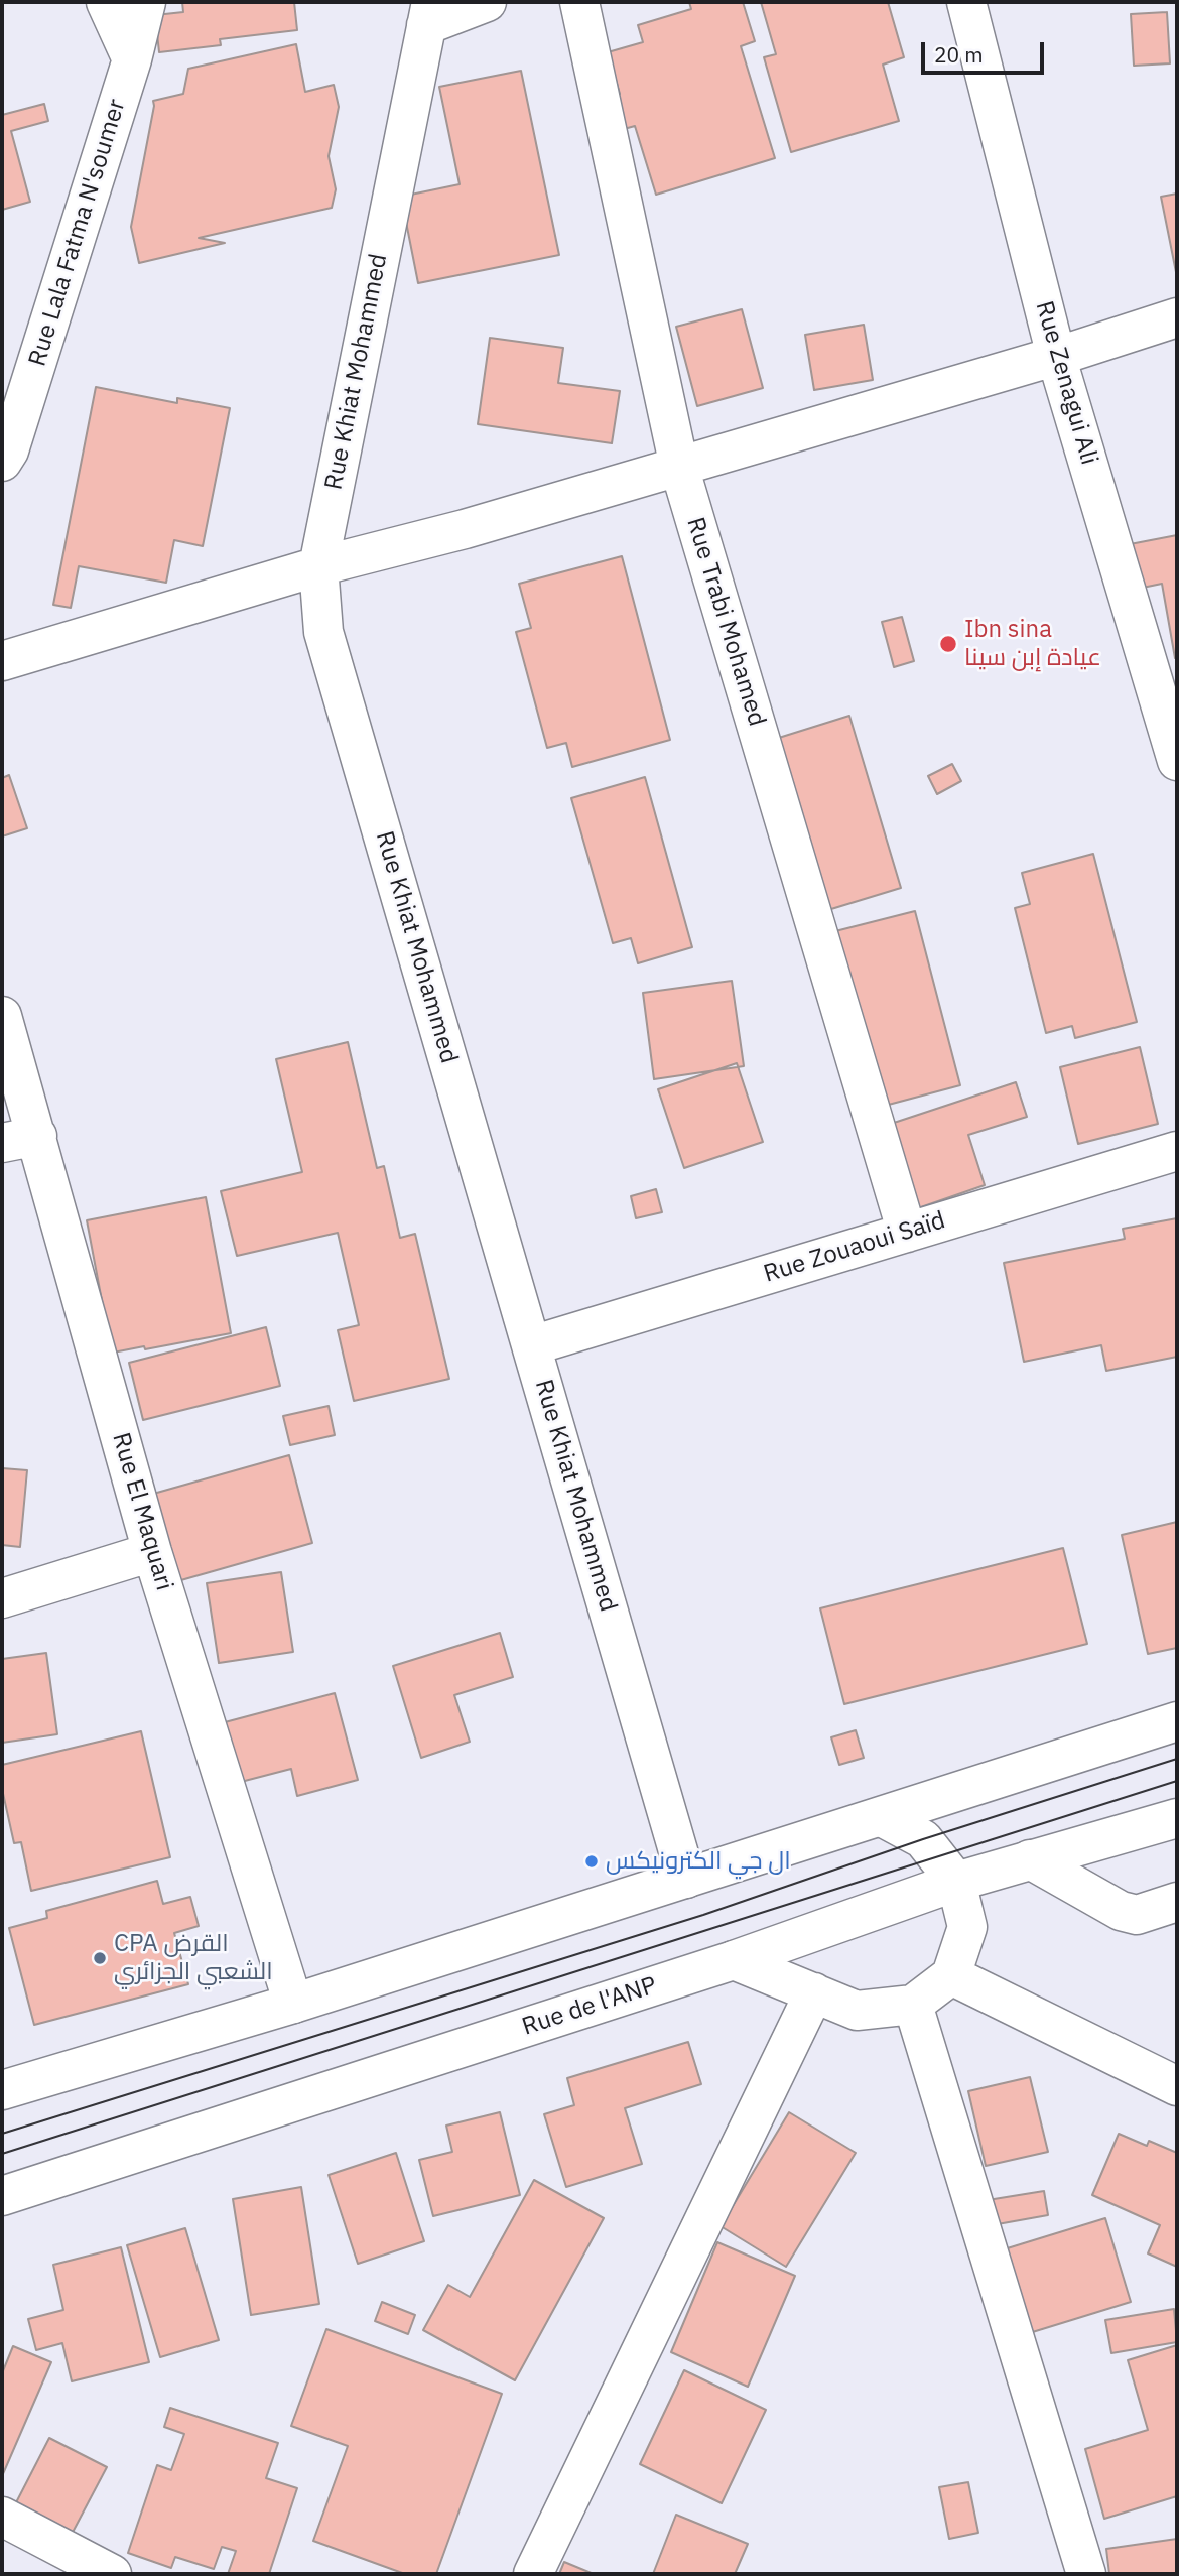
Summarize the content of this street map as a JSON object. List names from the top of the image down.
{
  "streets": {
    "street": [
      "Rue Lala Fatma N'soumer",
      "Rue Khiat Mohammed",
      "Rue Zenagui Ali",
      "Rue Trabi Mohamed",
      "Rue Zouaoui Saïd",
      "Rue El Maquari",
      "Rue de l'ANP"
    ]
  },
  "crossings": [
    ["Rue Khiat Mohammed", "Rue Zouaoui Saïd"],
    ["Rue Trabi Mohamed", "Rue Zouaoui Saïd"]
  ],
  "places": ["Ibn sina عيادة إبن سينا", "ال جي الكترونيكس", "CPA القرض الشعبي الجزائري"],
  "scale_bar": "20 m"
}
